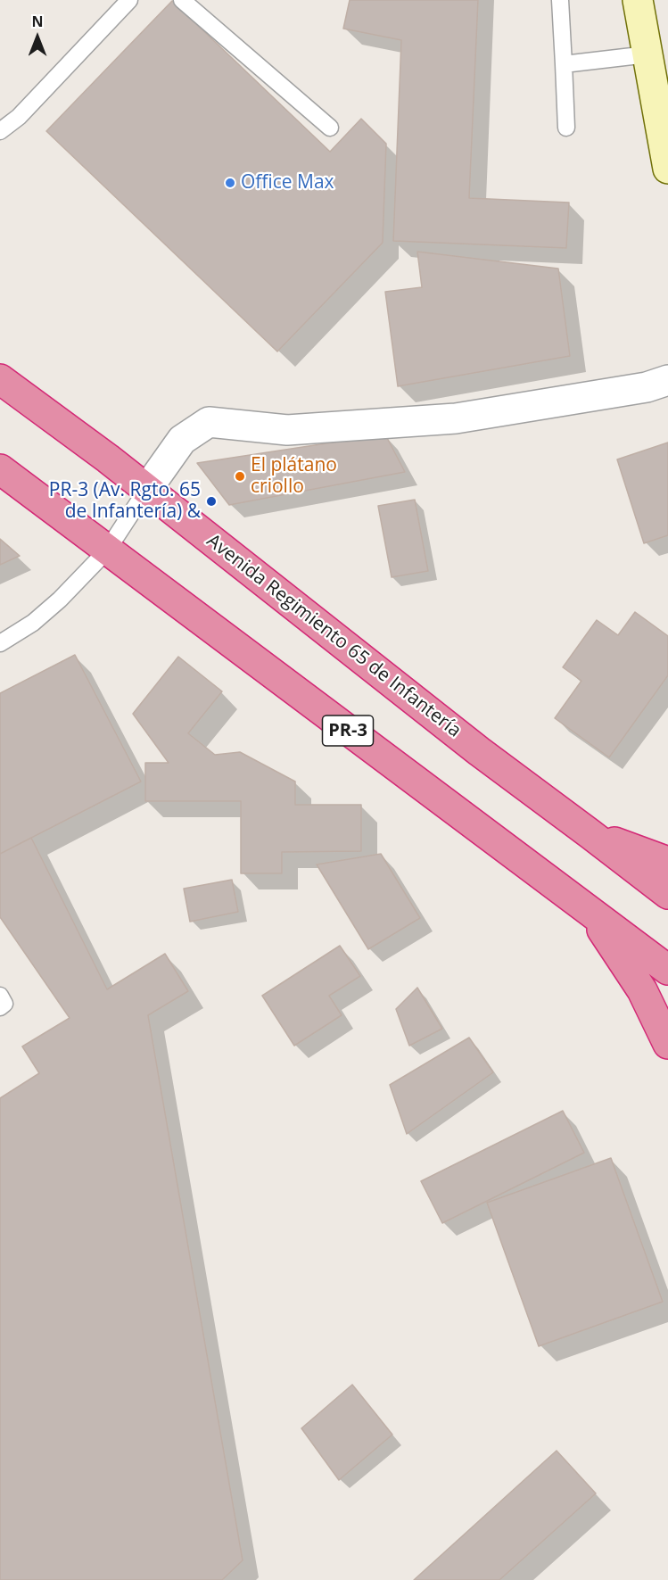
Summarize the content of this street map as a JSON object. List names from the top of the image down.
{
  "streets": {
    "highway": ["Avenida Regimiento 65 de Infantería", "PR-3"]
  },
  "places": ["Office Max", "El plátano criollo", "PR-3 (Av. Rgto. 65 de Infantería) &"],
  "north": "top"
}
